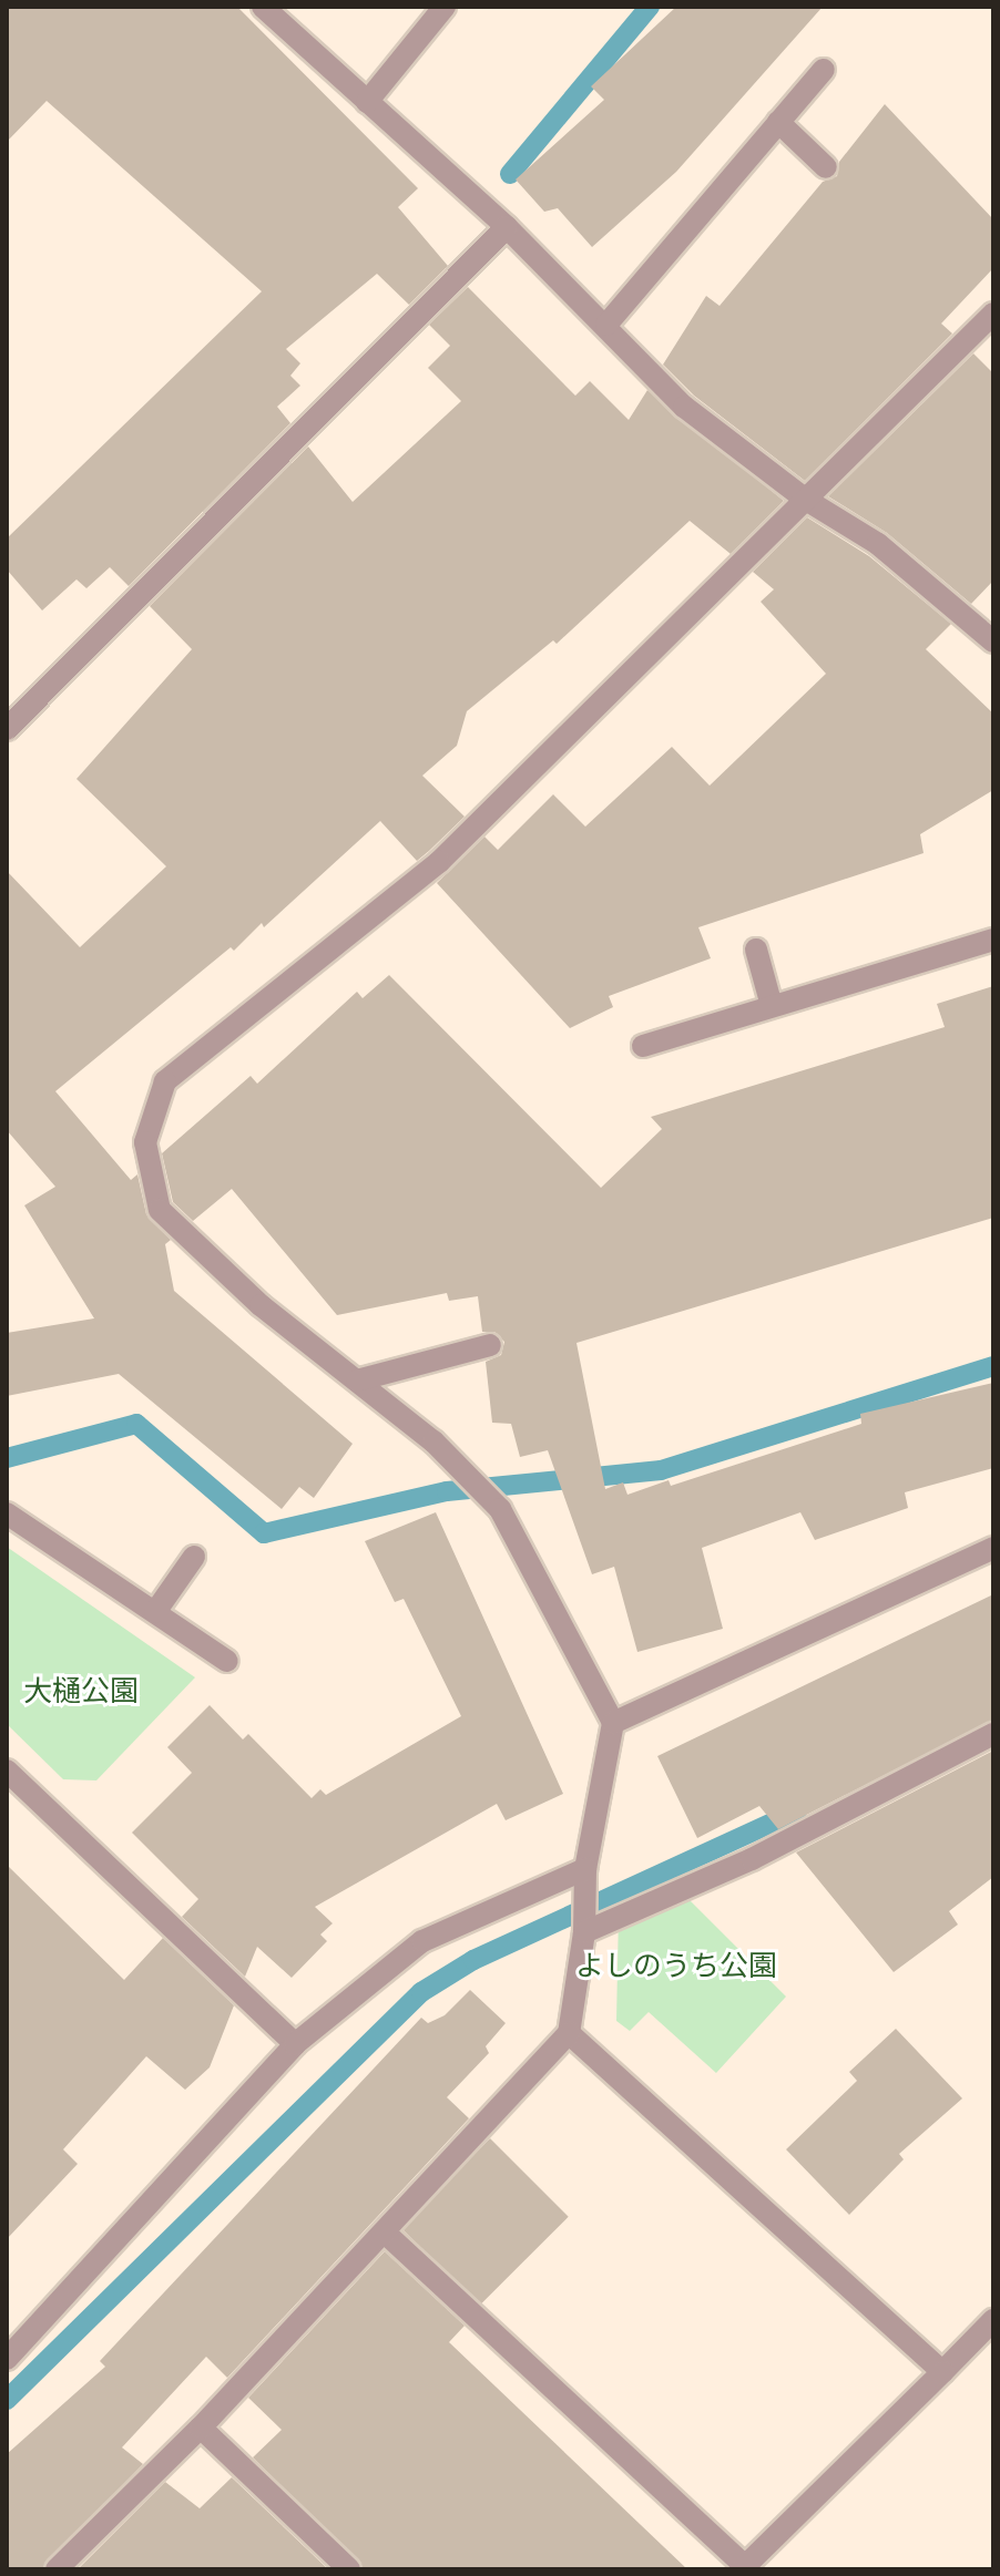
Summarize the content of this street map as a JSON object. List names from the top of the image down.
{
  "parks": ["大樋公園", "よしのうち公園"]
}
